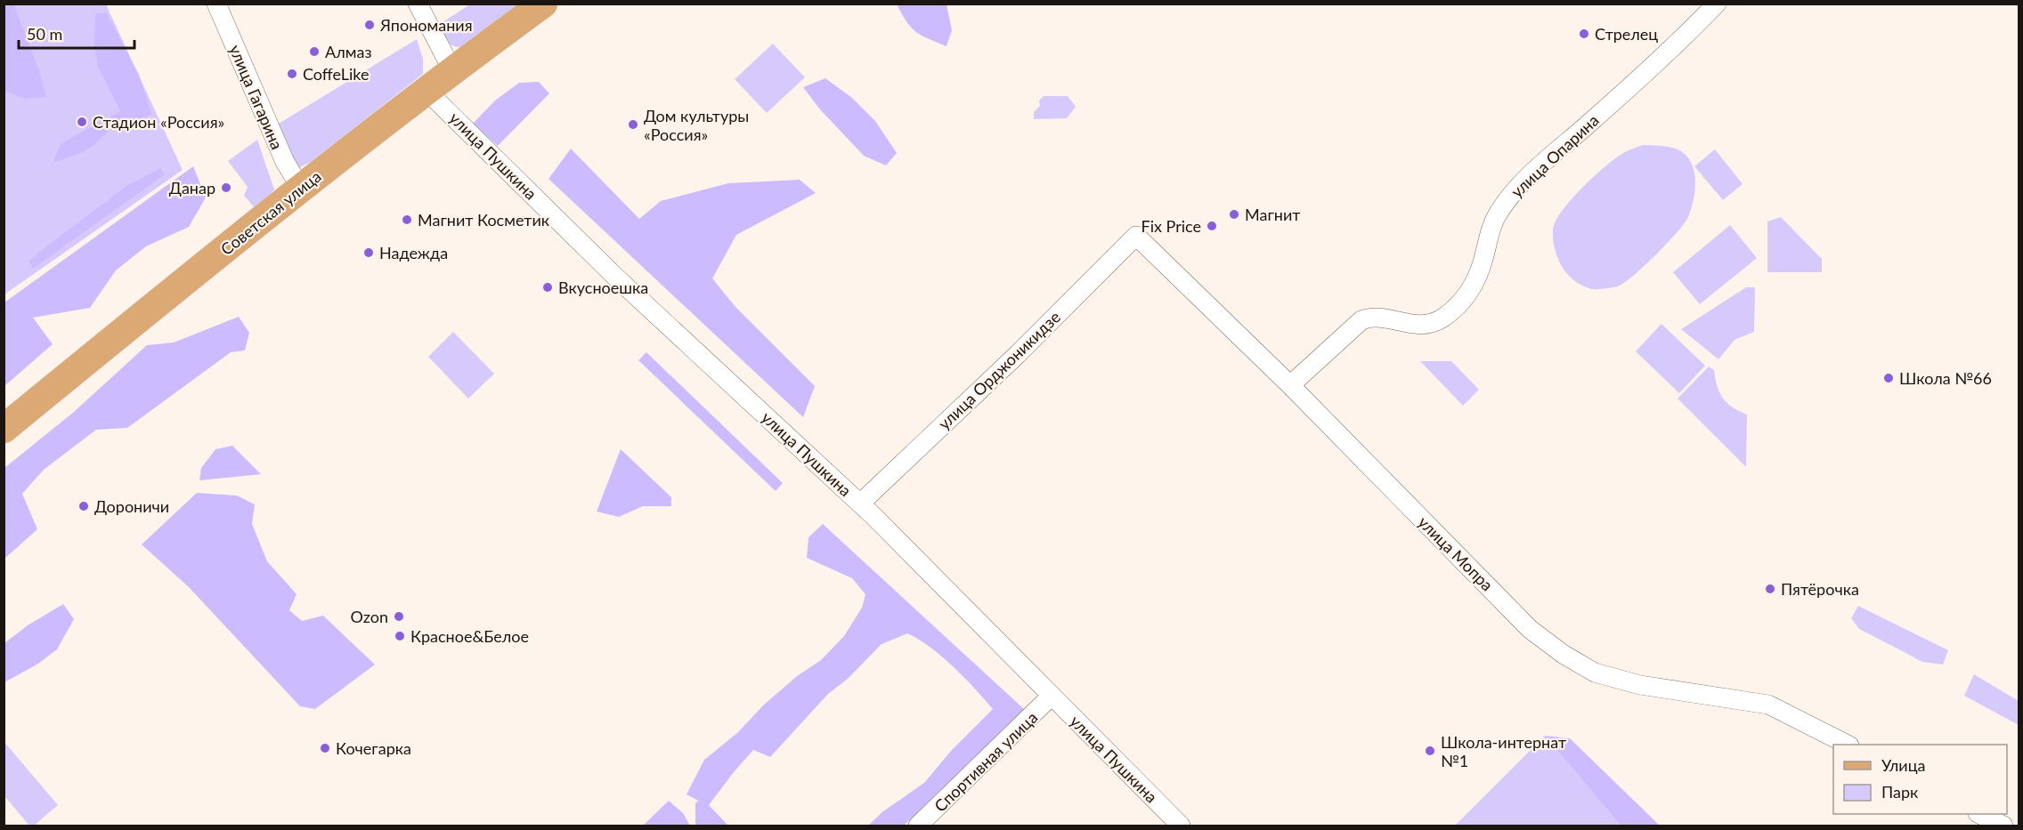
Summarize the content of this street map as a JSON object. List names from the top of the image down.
{
  "streets": {
    "main road": ["Советская улица"],
    "street": [
      "улица Гагарина",
      "улица Пушкина",
      "улица Опарина",
      "улица Орджоникидзе",
      "улица Мопра",
      "Спортивная улица"
    ]
  },
  "crossings": [
    ["улица Гагарина", "Советская улица"],
    ["улица Пушкина", "Советская улица"],
    ["улица Пушкина", "улица Орджоникидзе"],
    ["улица Пушкина", "Спортивная улица"],
    ["улица Опарина", "улица Мопра"],
    ["улица Орджоникидзе", "улица Мопра"]
  ],
  "places": [
    "Япономания",
    "Стрелец",
    "Алмаз",
    "CoffeLike",
    "Стадион «Россия»",
    "Дом культуры «Россия»",
    "Данар",
    "Магнит",
    "Магнит Косметик",
    "Fix Price",
    "Надежда",
    "Вкусноешка",
    "Школа №66",
    "Дороничи",
    "Пятёрочка",
    "Ozon",
    "Красное&Белое",
    "Кочегарка",
    "Школа-интернат №1"
  ],
  "legend": ["Улица", "Парк"],
  "scale_bar": "50 m"
}
